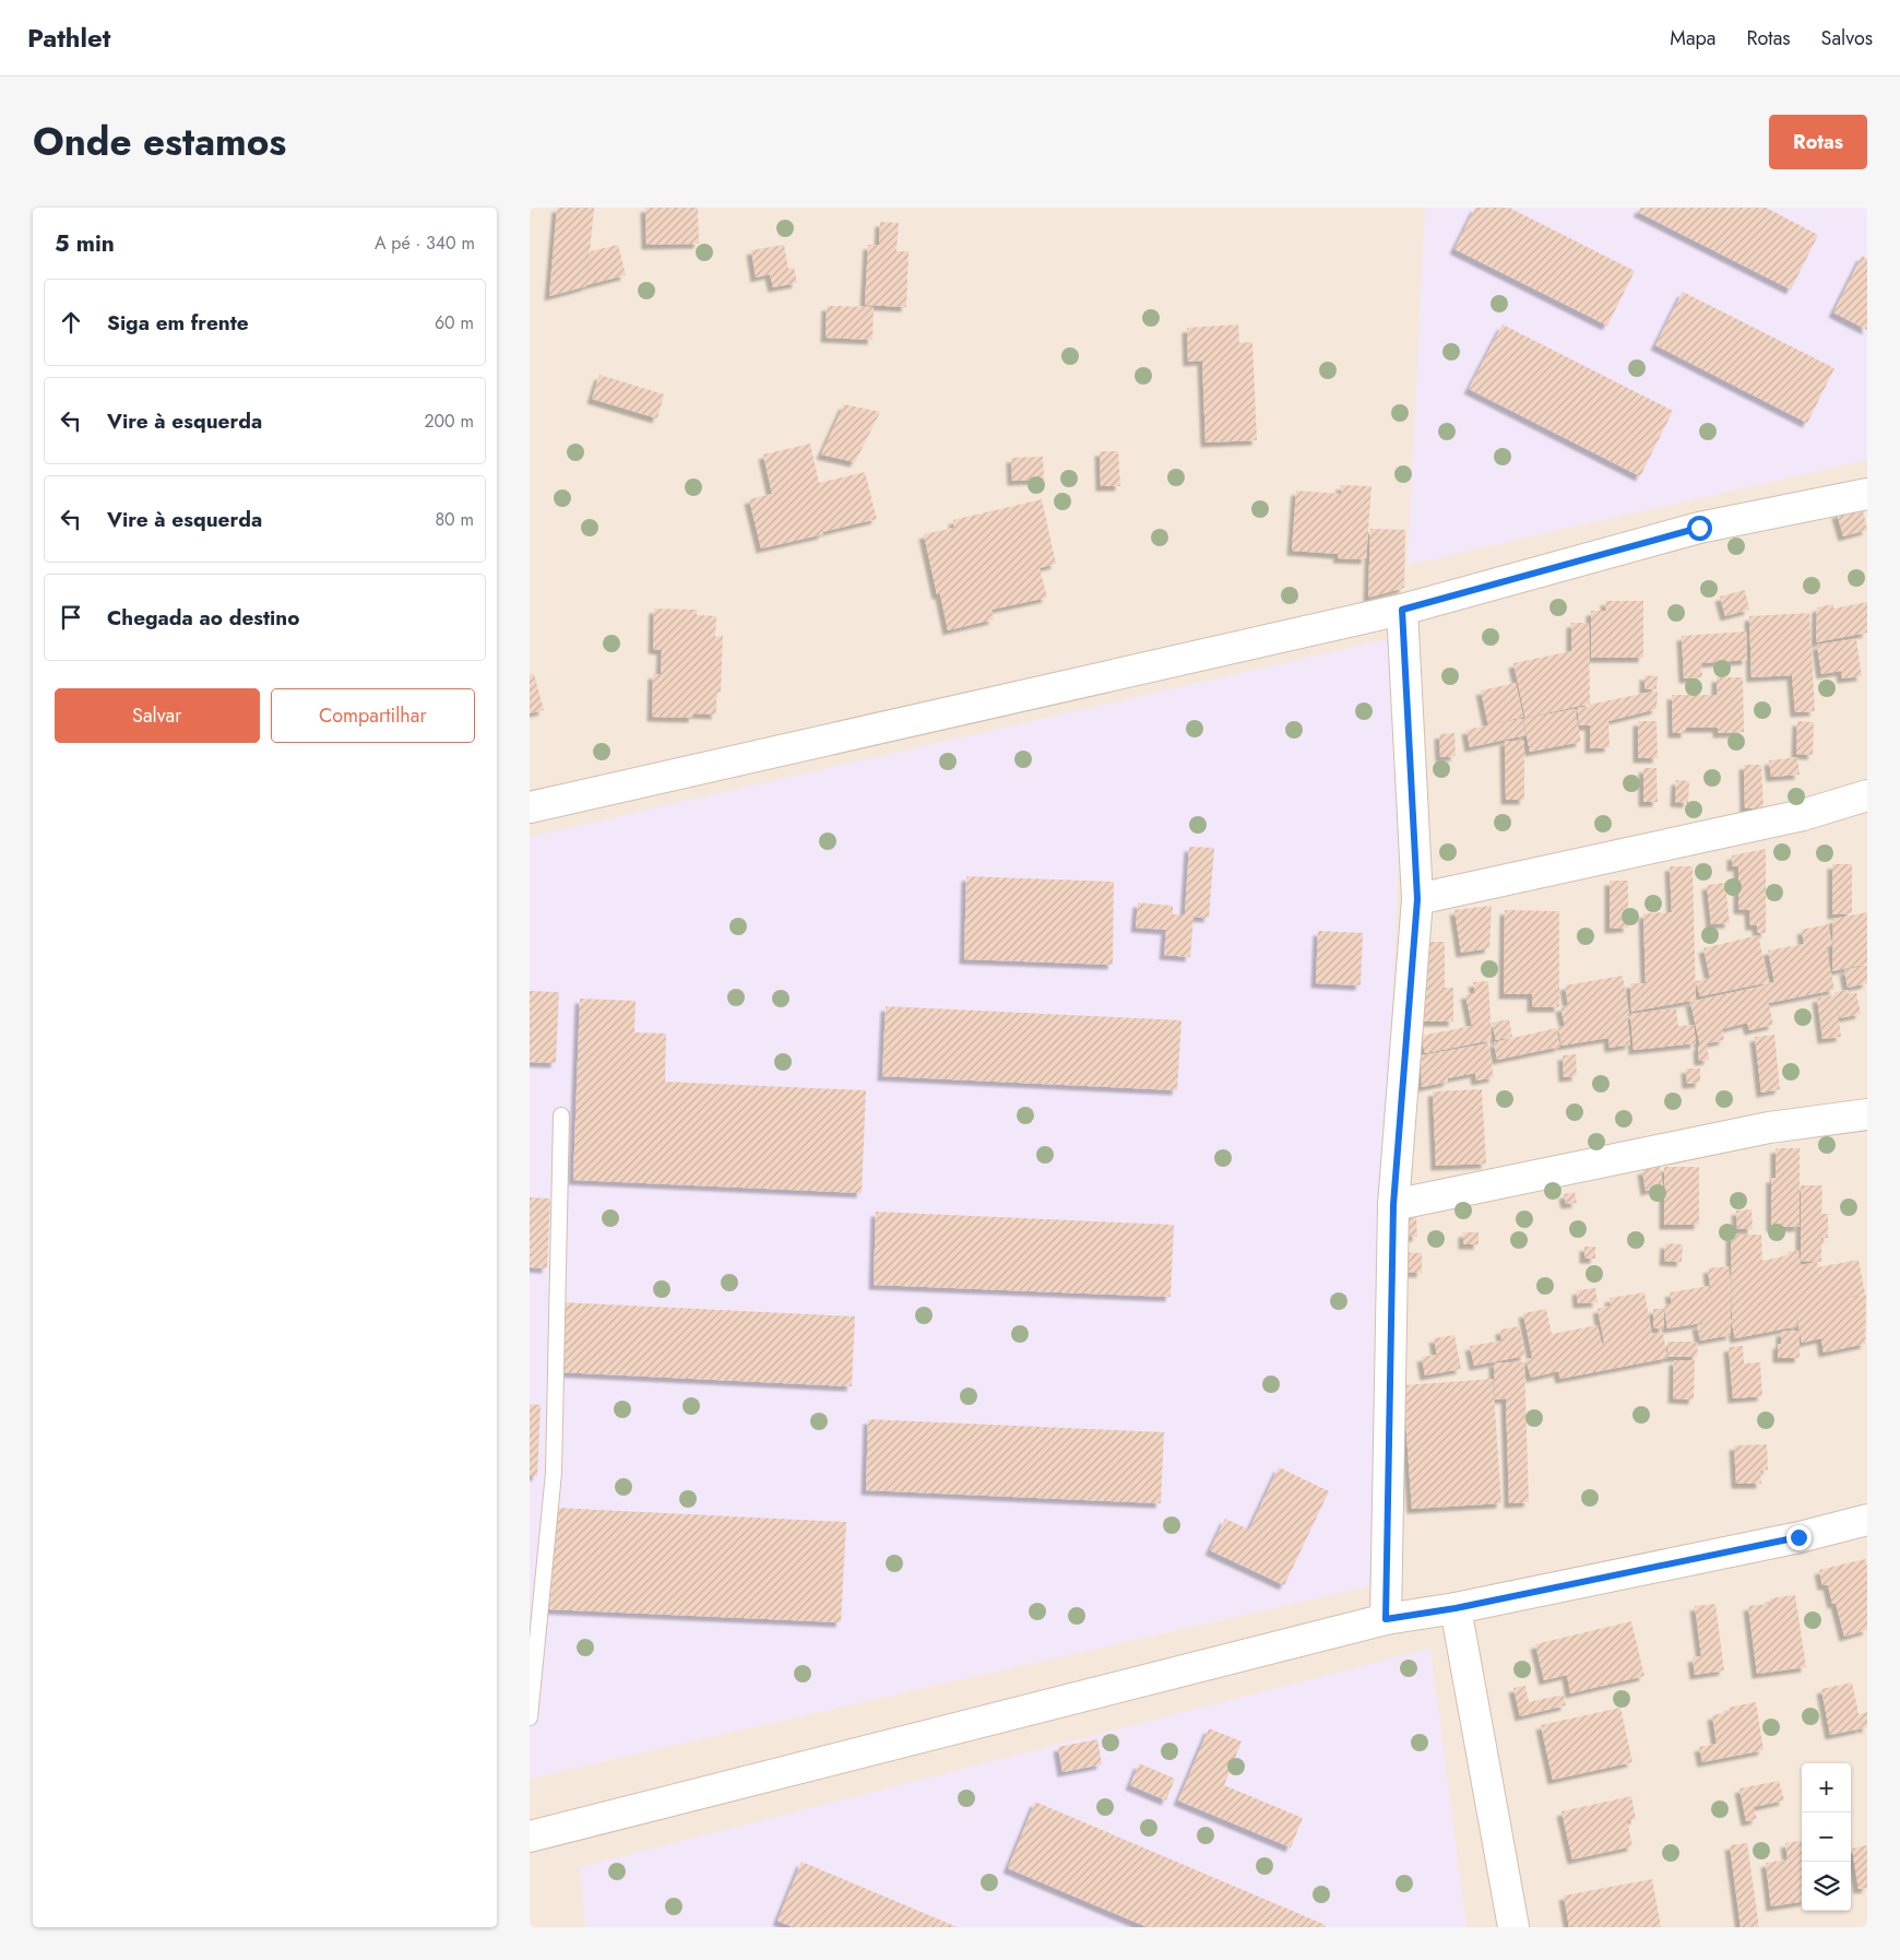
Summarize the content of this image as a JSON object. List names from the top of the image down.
{
  "page": {
    "header": "Pathlet",
    "nav": ["Mapa", "Rotas", "Salvos"],
    "title": "Onde estamos",
    "buttons": [
      "Rotas",
      ["Salvar", "Compartilhar"]
    ],
    "heading": ["5 min", "A pé · 340 m"],
    "list": [
      ["Siga em frente", "60 m"],
      ["Vire à esquerda", "200 m"],
      ["Vire à esquerda", "80 m"],
      "Chegada ao destino"
    ],
    "map_buttons": ["+", "−"]
  }
}
